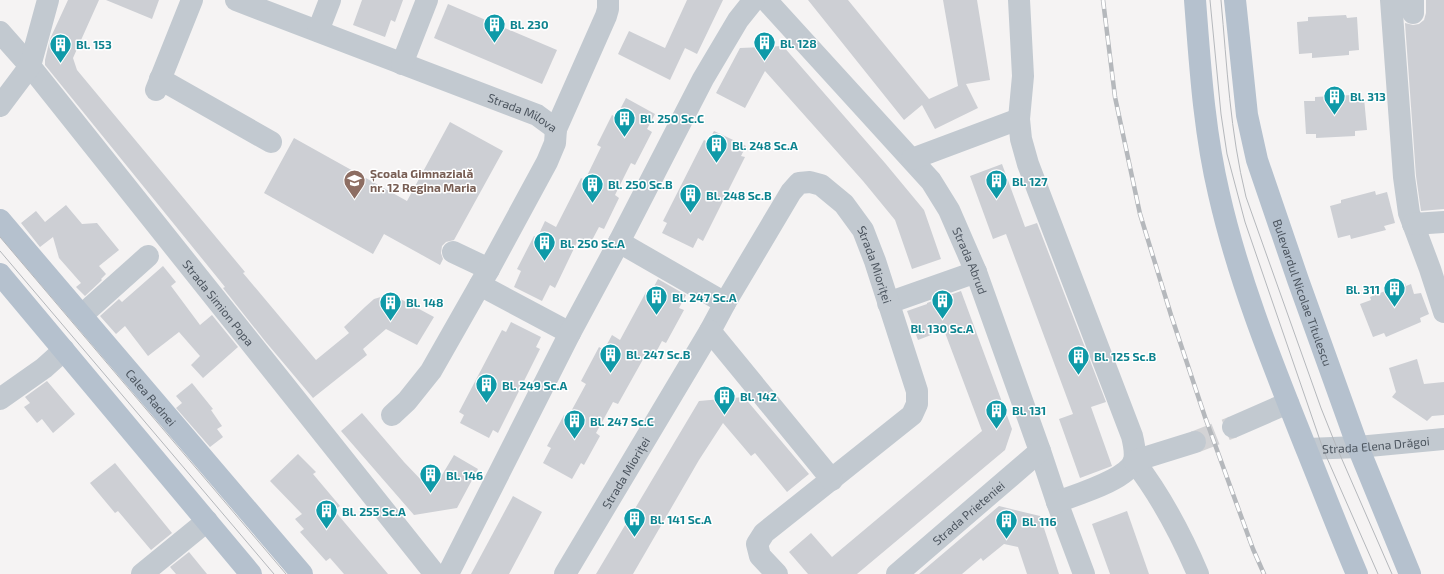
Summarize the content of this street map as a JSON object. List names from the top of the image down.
{
  "streets": {
    "main road": ["Bulevardul Nicolae Titulescu", "Calea Radnei"],
    "street": [
      "Strada Milova",
      "Strada Abrud",
      "Strada Mioriței",
      "Strada Simion Popa",
      "Strada Elena Drăgoi",
      "Strada Prieteniei"
    ]
  },
  "crossings": [
    ["Strada Abrud", "Strada Prieteniei"],
    ["Bulevardul Nicolae Titulescu", "Strada Elena Drăgoi"]
  ],
  "places": {
    "building": [
      "Bl. 230",
      "Bl. 128",
      "Bl. 153",
      "Bl. 313",
      "Bl. 250 Sc.C",
      "Bl. 248 Sc.A",
      "Bl. 127",
      "Bl. 250 Sc.B",
      "Bl. 248 Sc.B",
      "Bl. 250 Sc.A",
      "Bl. 311",
      "Bl. 247 Sc.A",
      "Bl. 130 Sc.A",
      "Bl. 148",
      "Bl. 247 Sc.B",
      "Bl. 125 Sc.B",
      "Bl. 249 Sc.A",
      "Bl. 142",
      "Bl. 131",
      "Bl. 247 Sc.C",
      "Bl. 146",
      "Bl. 255 Sc.A",
      "Bl. 141 Sc.A",
      "Bl. 116"
    ],
    "school or university": ["Școala Gimnazială nr. 12 Regina Maria"]
  }
}
